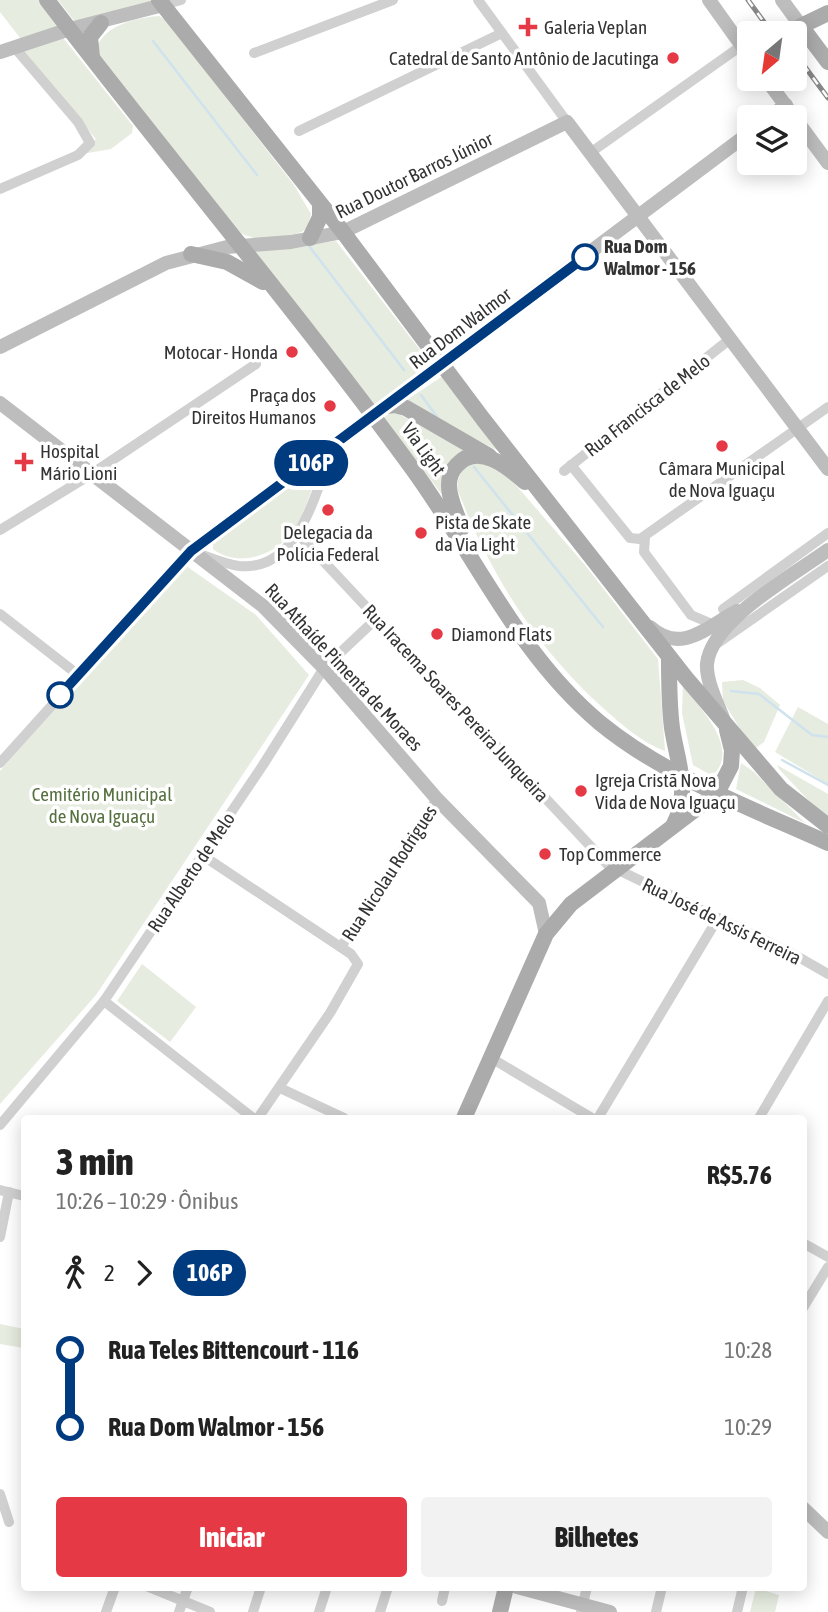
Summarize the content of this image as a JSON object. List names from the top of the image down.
{
  "streets": {
    "main road": [
      "Rua Doutor Barros Júnior",
      "Rua Dom Walmor",
      "Via Light",
      "Rua Athaíde Pimenta de Moraes"
    ],
    "street": [
      "Rua Francisca de Melo",
      "Rua Iracema Soares Pereira Junqueira",
      "Rua Alberto de Melo",
      "Rua Nicolau Rodrigues",
      "Rua José de Assis Ferreira"
    ]
  },
  "crossings": [
    ["Rua Doutor Barros Júnior", "Via Light"],
    ["Rua Dom Walmor", "Via Light"],
    ["Rua Dom Walmor", "Rua Athaíde Pimenta de Moraes"],
    ["Rua Athaíde Pimenta de Moraes", "Rua Alberto de Melo"],
    ["Rua Athaíde Pimenta de Moraes", "Rua Nicolau Rodrigues"],
    ["Rua Iracema Soares Pereira Junqueira", "Rua Alberto de Melo"],
    ["Rua Iracema Soares Pereira Junqueira", "Rua José de Assis Ferreira"]
  ],
  "parks": ["Cemitério Municipal de Nova Iguaçu"],
  "places": {
    "health": ["Galeria Veplan", "Hospital Mário Lioni"],
    "other": [
      "Catedral de Santo Antônio de Jacutinga",
      "Rua Dom Walmor - 156",
      "Motocar - Honda",
      "Praça dos Direitos Humanos",
      "Câmara Municipal de Nova Iguaçu",
      "Delegacia da Polícia Federal",
      "Pista de Skate da Via Light",
      "Diamond Flats",
      "Igreja Cristã Nova Vida de Nova Iguaçu",
      "Top Commerce"
    ]
  },
  "lines": ["bus line 106P"],
  "north": "bottom left",
  "page": {
    "on_map": "106P",
    "heading": ["3 min", "10:26 – 10:29 · Ônibus", "R$5.76"],
    "legs": ["2", "106P"],
    "list": [
      {
        "name": "Rua Teles Bittencourt - 116",
        "value": "10:28"
      },
      {
        "name": "Rua Dom Walmor - 156",
        "value": "10:29"
      }
    ],
    "buttons": ["Iniciar", "Bilhetes"]
  }
}
